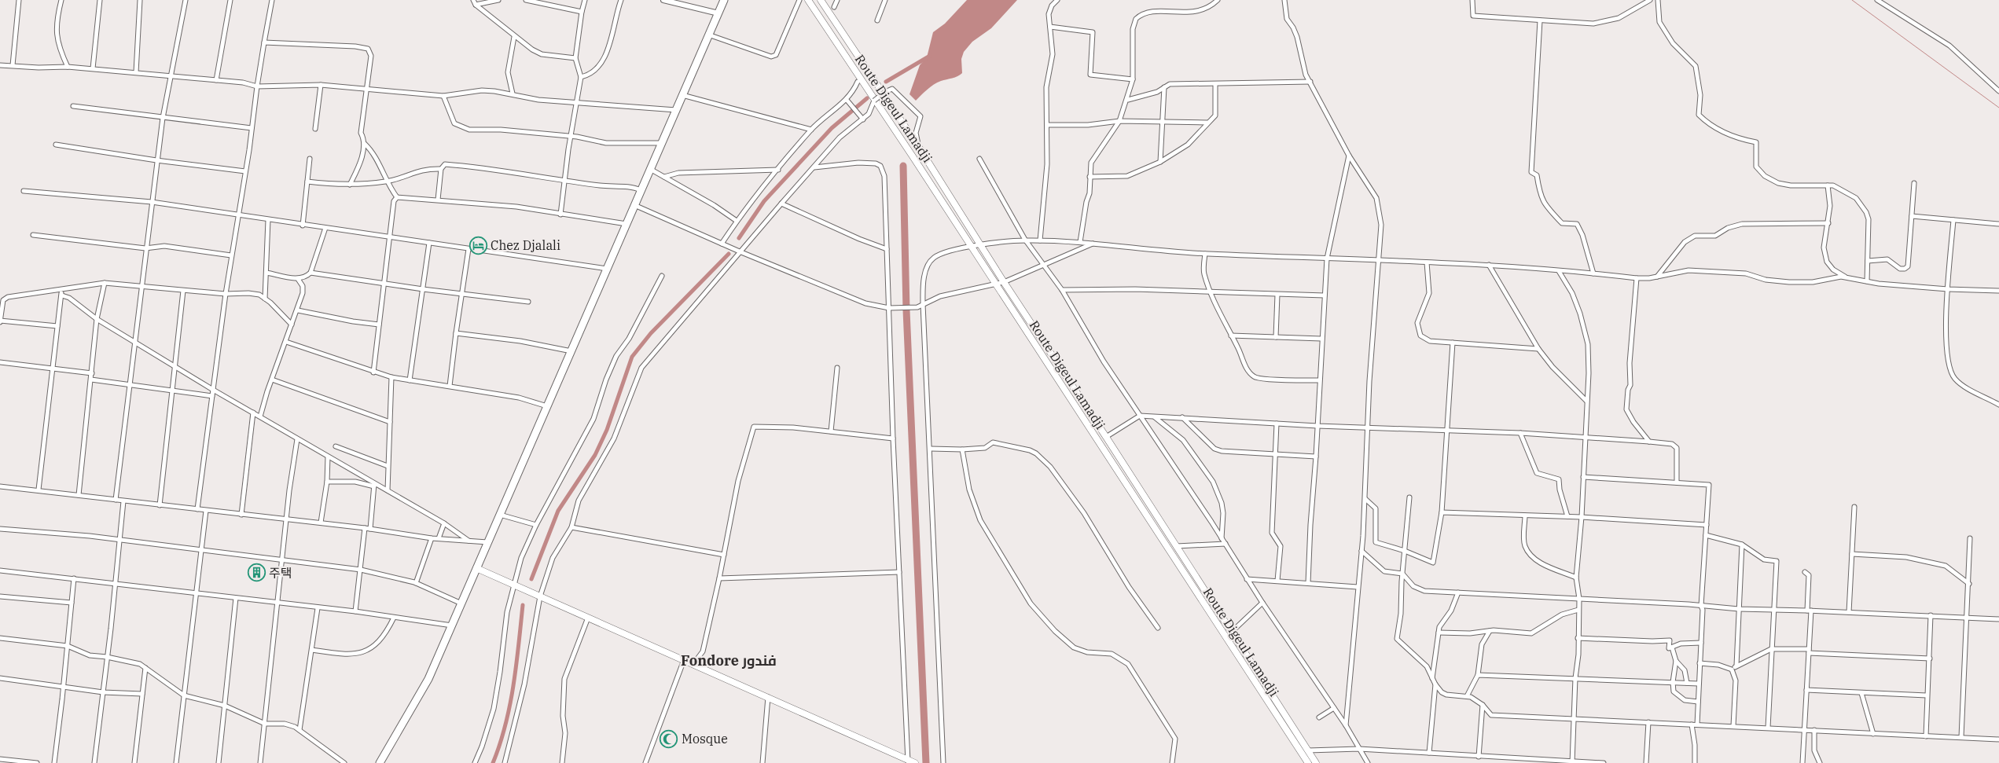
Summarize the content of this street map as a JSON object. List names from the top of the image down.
{
  "streets": {
    "main road": ["Route Digeul Lamadji"]
  },
  "districts": ["Fondore فندور"],
  "places": {
    "hotel": ["Chez Djalali"],
    "building": ["주택"],
    "mosque": ["Mosque"]
  }
}
